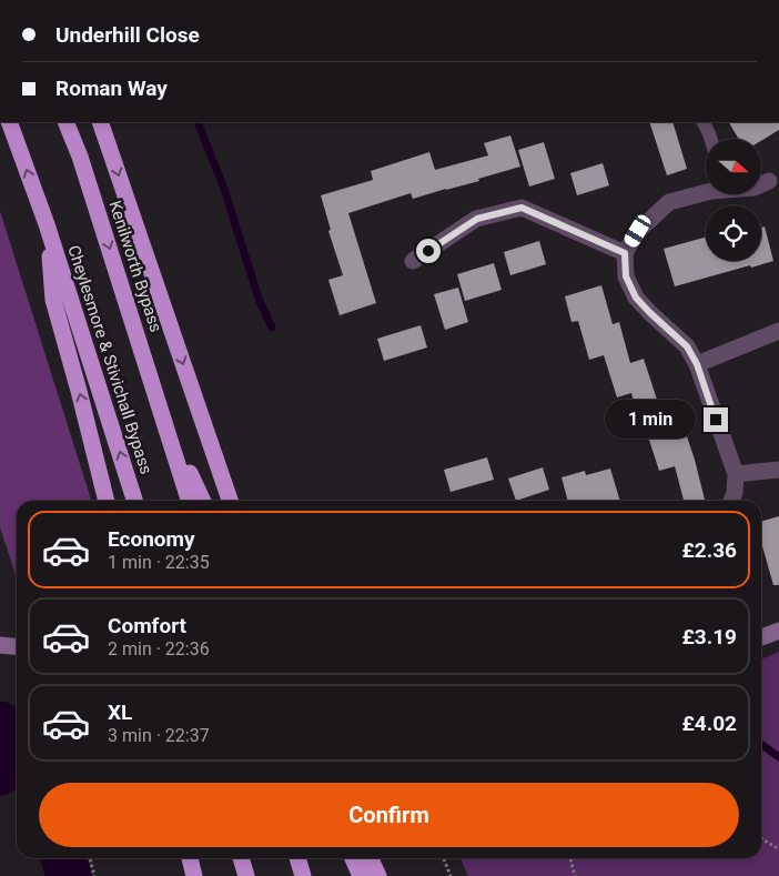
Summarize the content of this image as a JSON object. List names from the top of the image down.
{
  "streets": {
    "highway": ["Kenilworth Bypass", "Cheylesmore & Stivichall Bypass"]
  },
  "crossings": [
    ["Kenilworth Bypass", "Cheylesmore & Stivichall Bypass"]
  ],
  "north": "right",
  "page": {
    "banner": ["Underhill Close", "Roman Way"],
    "bubble": "1 min",
    "list": [
      {
        "name": "Economy",
        "note": "1 min · 22:35",
        "value": "£2.36"
      },
      {
        "name": "Comfort",
        "note": "2 min · 22:36",
        "value": "£3.19"
      },
      {
        "name": "XL",
        "note": "3 min · 22:37",
        "value": "£4.02"
      }
    ],
    "buttons": "Confirm"
  }
}
